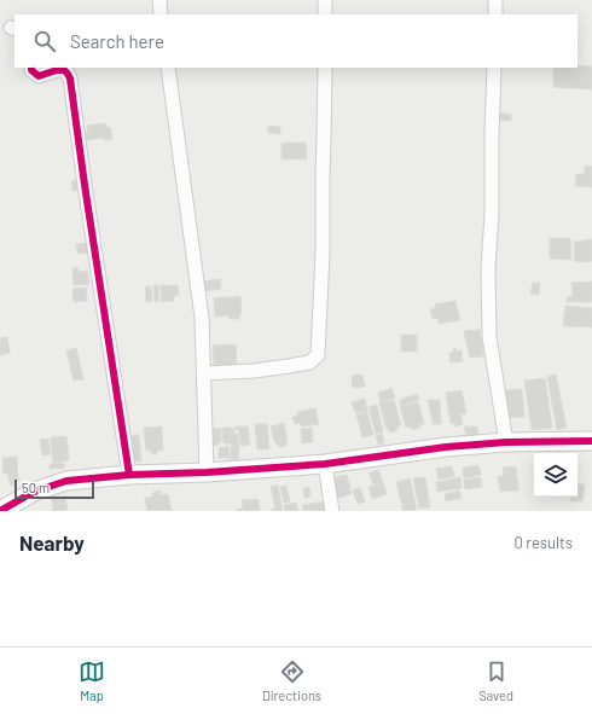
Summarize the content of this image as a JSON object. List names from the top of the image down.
{
  "scale_bar": "50 m",
  "page": {
    "search": "Search here",
    "scale": "50 m",
    "heading": ["Nearby", "0 results"],
    "nav": ["Map", "Directions", "Saved"]
  }
}
